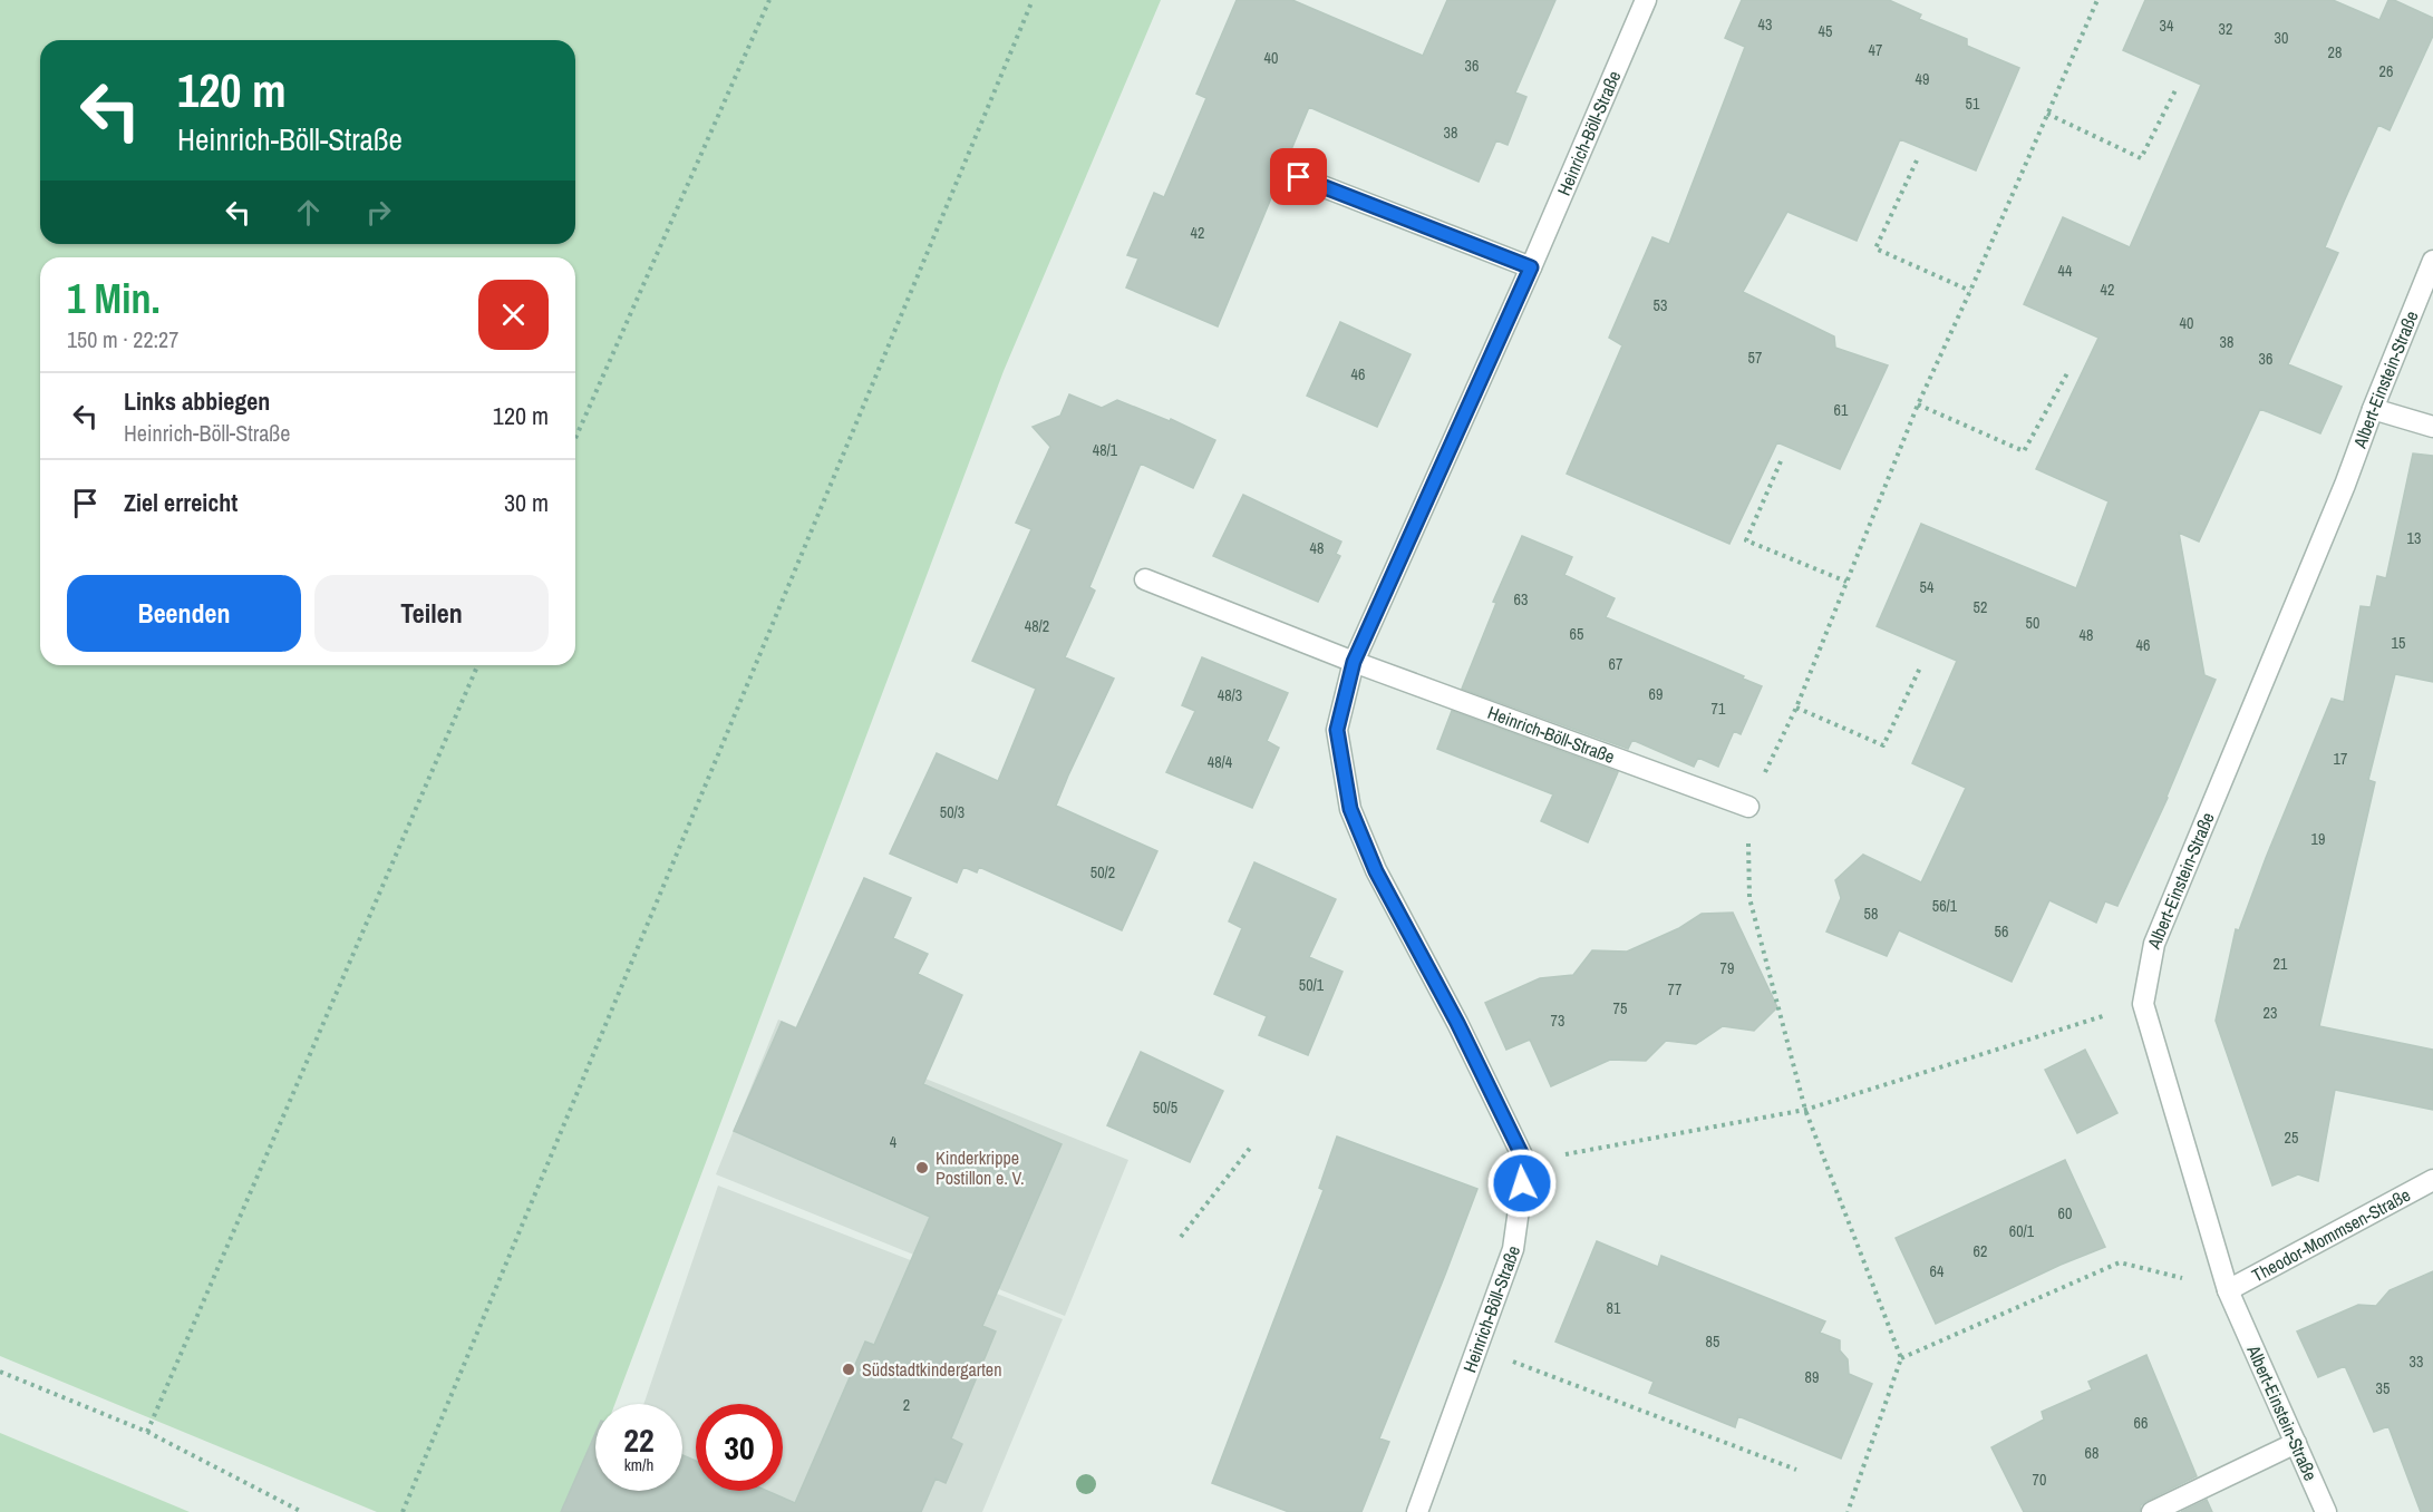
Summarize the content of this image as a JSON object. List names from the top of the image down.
{
  "streets": {
    "street": ["Heinrich-Böll-Straße", "Albert-Einstein-Straße", "Theodor-Mommsen-Straße"]
  },
  "crossings": [
    ["Albert-Einstein-Straße", "Theodor-Mommsen-Straße"]
  ],
  "places": ["Kinderkrippe Postillon e. V.", "Südstadtkindergarten"],
  "house_numbers": [
    "43",
    "34",
    "32",
    "45",
    "30",
    "47",
    "28",
    "40",
    "36",
    "26",
    "49",
    "51",
    "38",
    "42",
    "44",
    "42",
    "53",
    "40",
    "38",
    "57",
    "36",
    "46",
    "61",
    "48/1",
    "13",
    "48",
    "54",
    "63",
    "52",
    "50",
    "48/2",
    "65",
    "48",
    "15",
    "46",
    "67",
    "69",
    "48/3",
    "71",
    "17",
    "48/4",
    "50/3",
    "19",
    "50/2",
    "56/1",
    "58",
    "56",
    "21",
    "79",
    "50/1",
    "77",
    "75",
    "23",
    "73",
    "50/5",
    "25",
    "4",
    "60",
    "60/1",
    "62",
    "64",
    "81",
    "85",
    "33",
    "89",
    "35",
    "2",
    "66",
    "68",
    "70"
  ],
  "page": {
    "turn": ["120 m", "Heinrich-Böll-Straße"],
    "heading": ["1 Min.", "150 m · 22:27"],
    "list": [
      {
        "name": "Links abbiegen",
        "note": "Heinrich-Böll-Straße",
        "value": "120 m"
      },
      {
        "name": "Ziel erreicht",
        "value": "30 m"
      }
    ],
    "buttons": ["Beenden", "Teilen"],
    "speed": "22 km/h",
    "limit": "30"
  }
}
